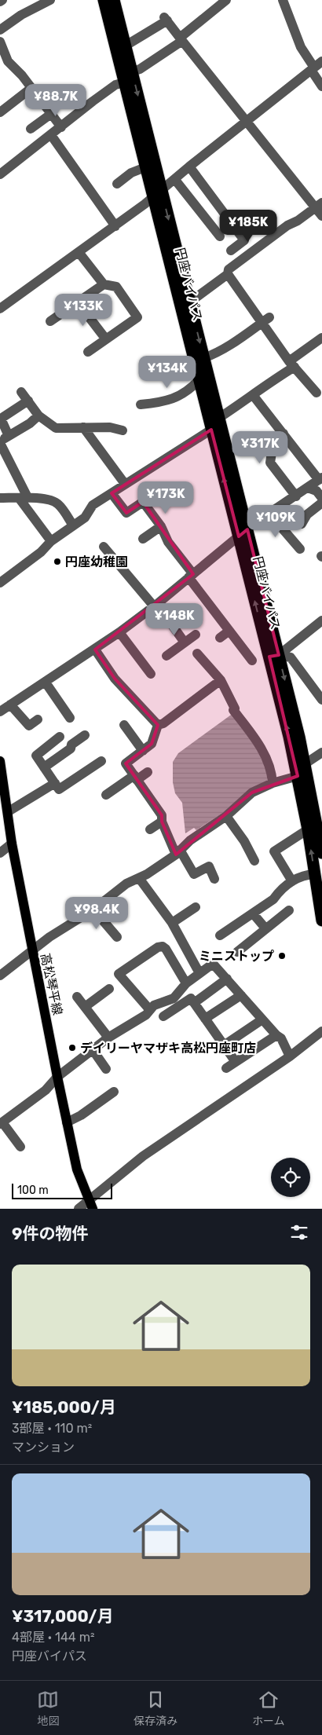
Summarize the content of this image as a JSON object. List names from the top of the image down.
{
  "streets": {
    "highway": ["円座バイパス"],
    "main road": ["高松琴平線"]
  },
  "places": ["円座幼稚園", "ミニストップ", "デイリーヤマザキ高松円座町店"],
  "scale_bar": "100 m",
  "page": {
    "price": [
      "¥88.7K",
      "¥185K",
      "¥133K",
      "¥134K",
      "¥317K",
      "¥173K",
      "¥109K",
      "¥148K",
      "¥98.4K"
    ],
    "scale": "100 m",
    "heading": "9件の物件",
    "list": [
      {
        "name": "¥185,000/月",
        "note": "3部屋 · 110 m² · マンション"
      },
      {
        "name": "¥317,000/月",
        "note": "4部屋 · 144 m² · 円座バイパス"
      }
    ],
    "tabs": ["地図", "保存済み", "ホーム"]
  }
}
